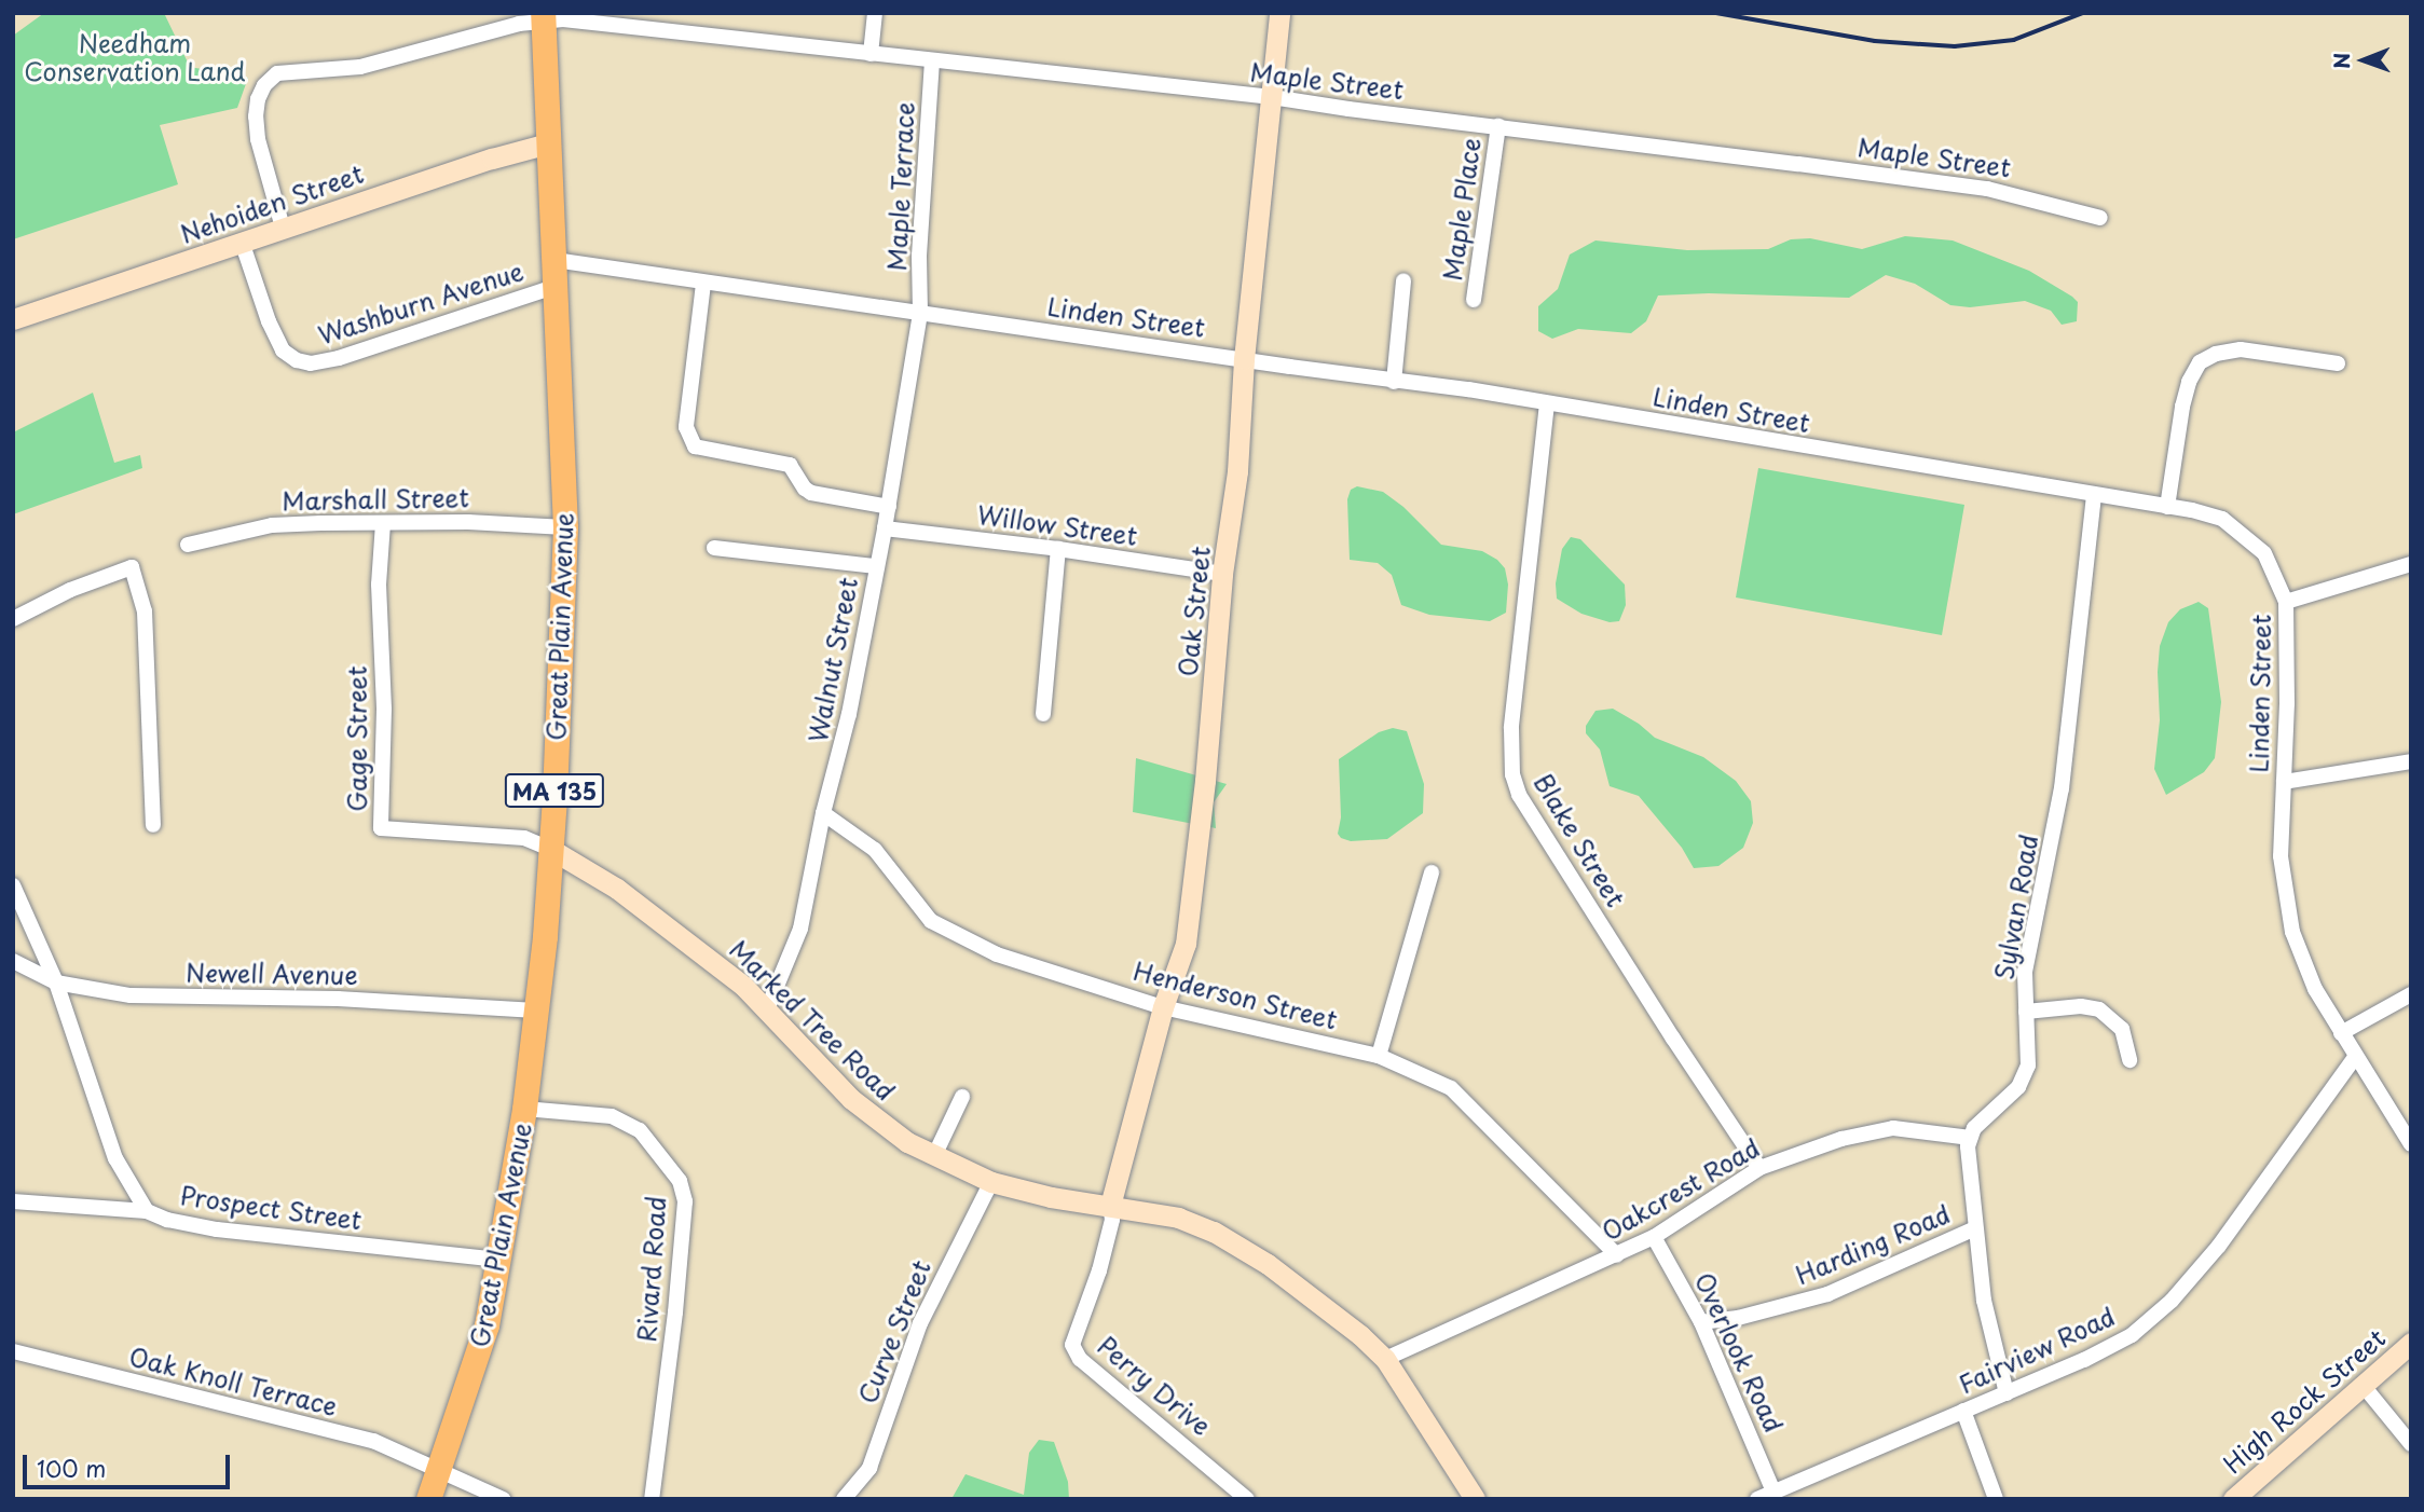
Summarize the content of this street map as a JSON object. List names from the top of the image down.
{
  "streets": {
    "main road": ["Great Plain Avenue", "MA 135"],
    "street": [
      "Maple Street",
      "Maple Terrace",
      "Nehoiden Street",
      "Maple Place",
      "Washburn Avenue",
      "Linden Street",
      "Marshall Street",
      "Willow Street",
      "Oak Street",
      "Walnut Street",
      "Gage Street",
      "Blake Street",
      "Sylvan Road",
      "Newell Avenue",
      "Henderson Street",
      "Marked Tree Road",
      "Oakcrest Road",
      "Prospect Street",
      "Harding Road",
      "Rivard Road",
      "Curve Street",
      "Fairview Road",
      "Overlook Road",
      "Oak Knoll Terrace",
      "Perry Drive",
      "High Rock Street"
    ]
  },
  "crossings": [
    ["Maple Street", "Maple Terrace"],
    ["Maple Street", "Nehoiden Street"],
    ["Maple Street", "Maple Place"],
    ["Maple Street", "Oak Street"],
    ["Maple Street", "Great Plain Avenue"],
    ["Maple Terrace", "Linden Street"],
    ["Maple Terrace", "Walnut Street"],
    ["Nehoiden Street", "Washburn Avenue"],
    ["Nehoiden Street", "Great Plain Avenue"],
    ["Washburn Avenue", "Great Plain Avenue"],
    ["Linden Street", "Oak Street"],
    ["Linden Street", "Great Plain Avenue"],
    ["Linden Street", "Walnut Street"],
    ["Linden Street", "Blake Street"],
    ["Linden Street", "Sylvan Road"],
    ["Linden Street", "Fairview Road"],
    ["Marshall Street", "Great Plain Avenue"],
    ["Marshall Street", "Gage Street"],
    ["Willow Street", "Oak Street"],
    ["Willow Street", "Walnut Street"],
    ["Oak Street", "Henderson Street"],
    ["Oak Street", "Marked Tree Road"],
    ["Oak Street", "Perry Drive"],
    ["Great Plain Avenue", "Gage Street"],
    ["Great Plain Avenue", "Newell Avenue"],
    ["Great Plain Avenue", "Marked Tree Road"],
    ["Great Plain Avenue", "Prospect Street"],
    ["Great Plain Avenue", "Rivard Road"],
    ["Great Plain Avenue", "Oak Knoll Terrace"],
    ["Walnut Street", "Henderson Street"],
    ["Walnut Street", "Marked Tree Road"],
    ["Gage Street", "Marked Tree Road"],
    ["Blake Street", "Oakcrest Road"],
    ["Sylvan Road", "Oakcrest Road"],
    ["Newell Avenue", "Prospect Street"],
    ["Henderson Street", "Oakcrest Road"],
    ["Marked Tree Road", "Oakcrest Road"],
    ["Marked Tree Road", "Curve Street"],
    ["Marked Tree Road", "Perry Drive"],
    ["Oakcrest Road", "Overlook Road"],
    ["Harding Road", "Overlook Road"],
    ["Fairview Road", "Overlook Road"]
  ],
  "parks": ["Needham Conservation Land"],
  "scale_bar": "100 m",
  "north": "left"
}
